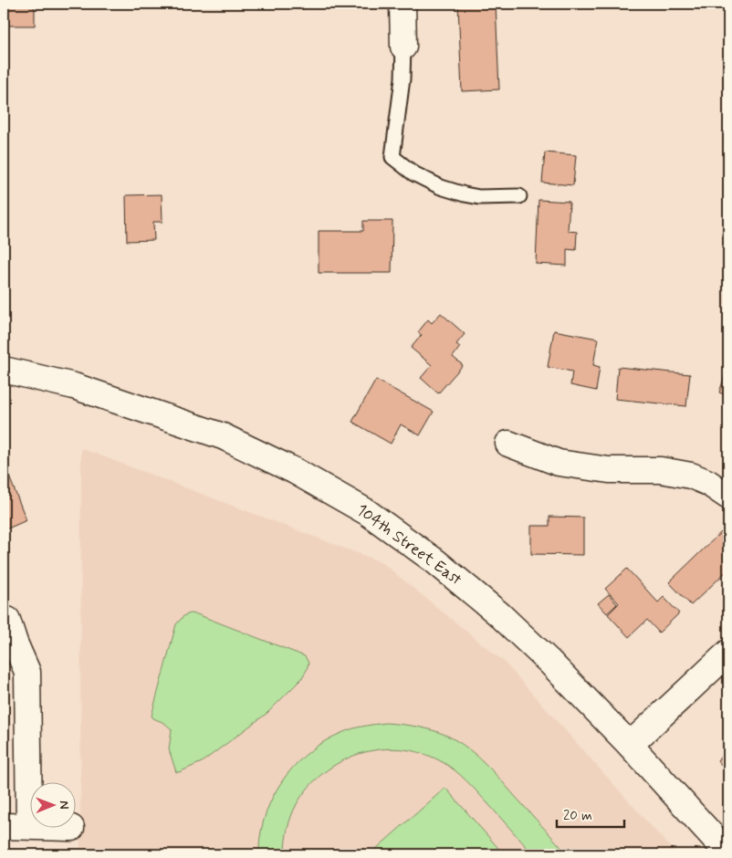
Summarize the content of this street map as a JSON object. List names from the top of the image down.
{
  "streets": {
    "street": ["104th Street East"]
  },
  "scale_bar": "20 m",
  "north": "right"
}
